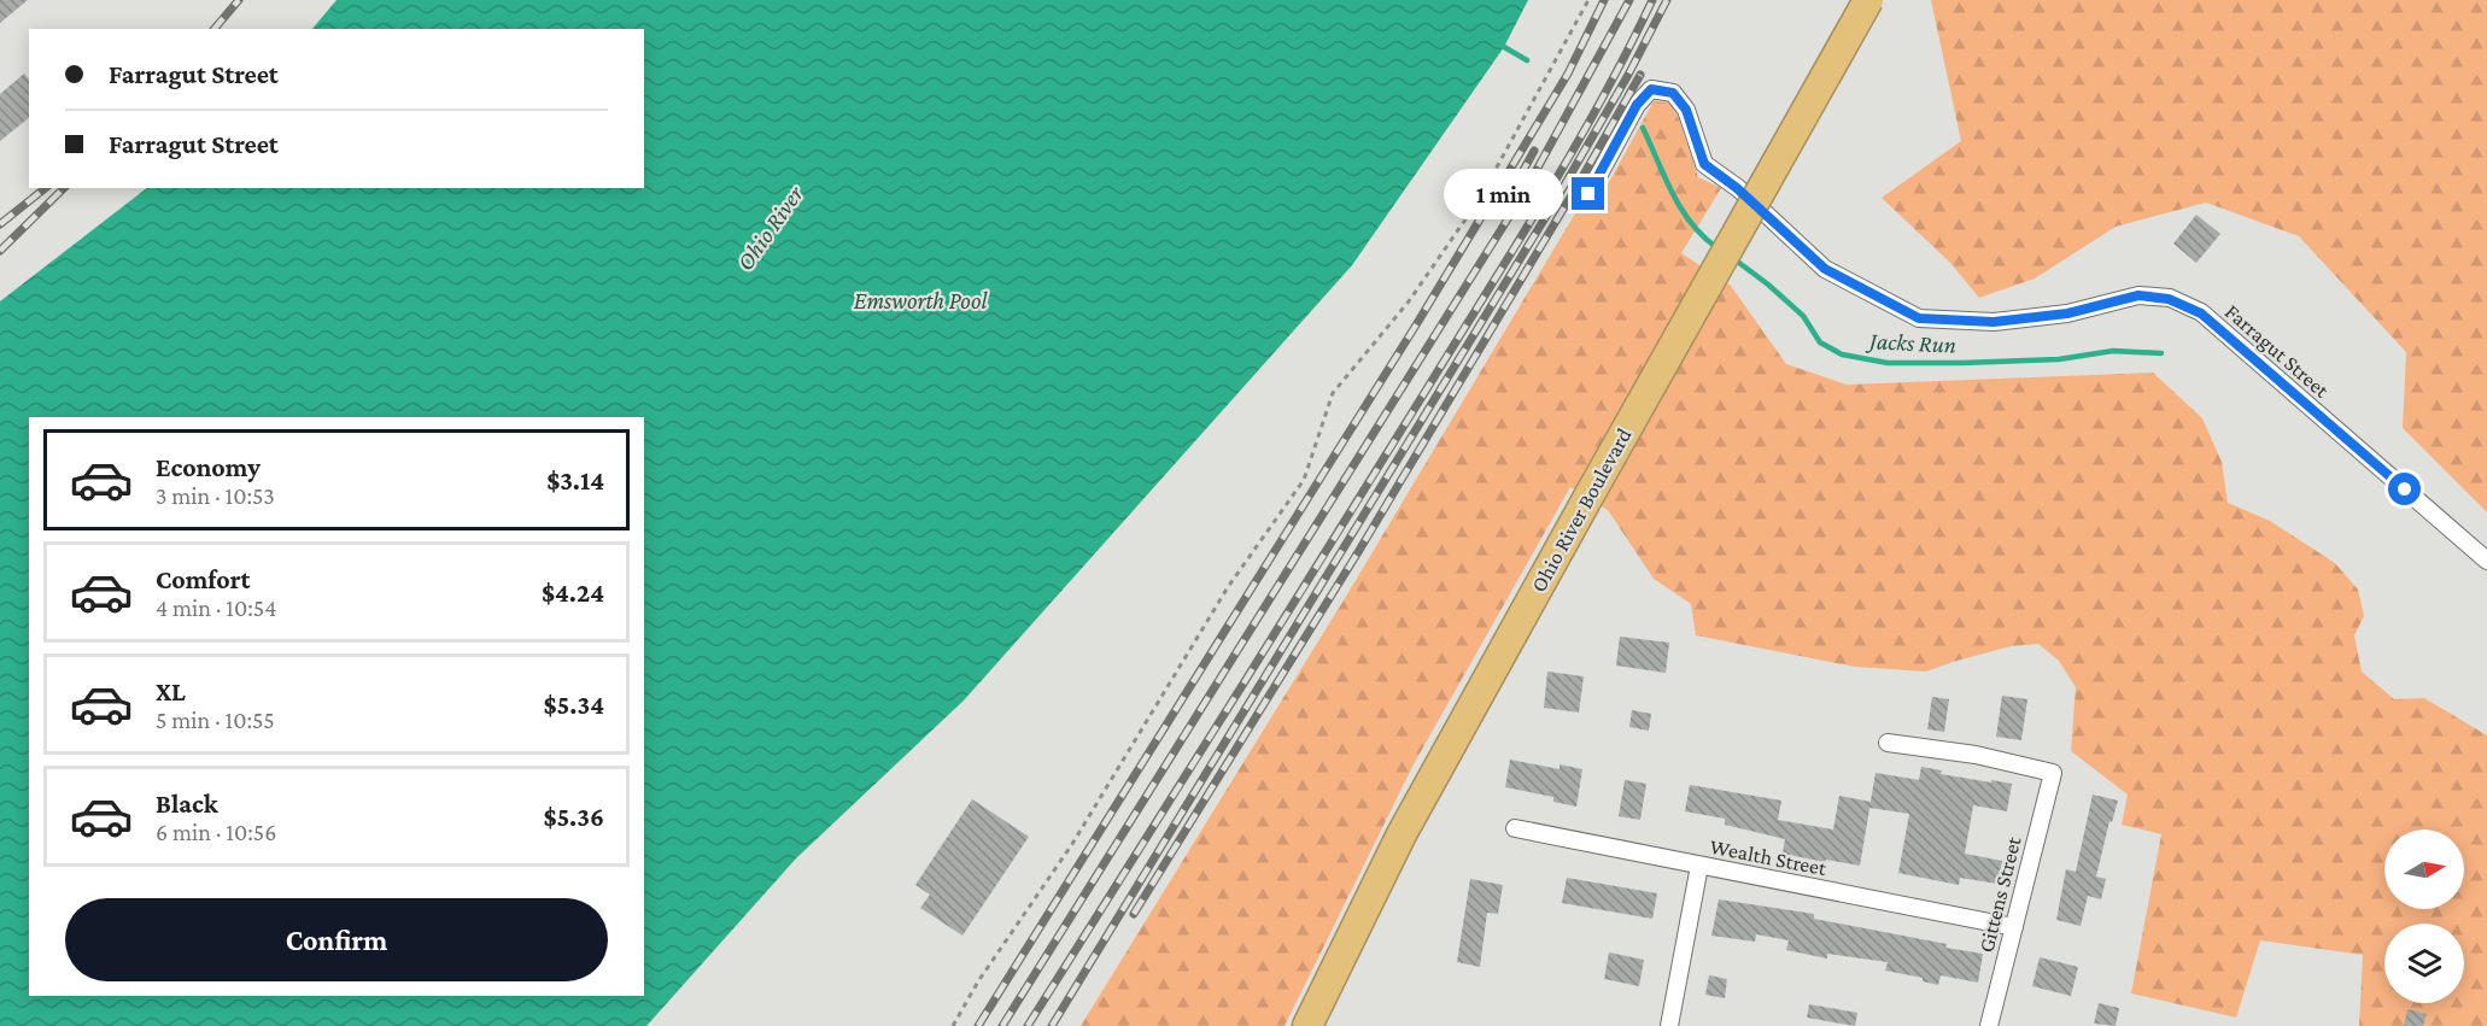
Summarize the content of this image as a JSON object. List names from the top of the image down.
{
  "streets": {
    "highway": ["Ohio River Boulevard"],
    "street": ["Farragut Street", "Wealth Street", "Gittens Street"]
  },
  "crossings": [
    ["Wealth Street", "Gittens Street"]
  ],
  "water": ["Ohio River", "Emsworth Pool", "Jacks Run"],
  "north": "right",
  "page": {
    "banner": ["Farragut Street", "Farragut Street"],
    "bubble": "1 min",
    "list": [
      {
        "name": "Economy",
        "note": "3 min · 10:53",
        "value": "$3.14"
      },
      {
        "name": "Comfort",
        "note": "4 min · 10:54",
        "value": "$4.24"
      },
      {
        "name": "XL",
        "note": "5 min · 10:55",
        "value": "$5.34"
      },
      {
        "name": "Black",
        "note": "6 min · 10:56",
        "value": "$5.36"
      }
    ],
    "buttons": "Confirm"
  }
}
